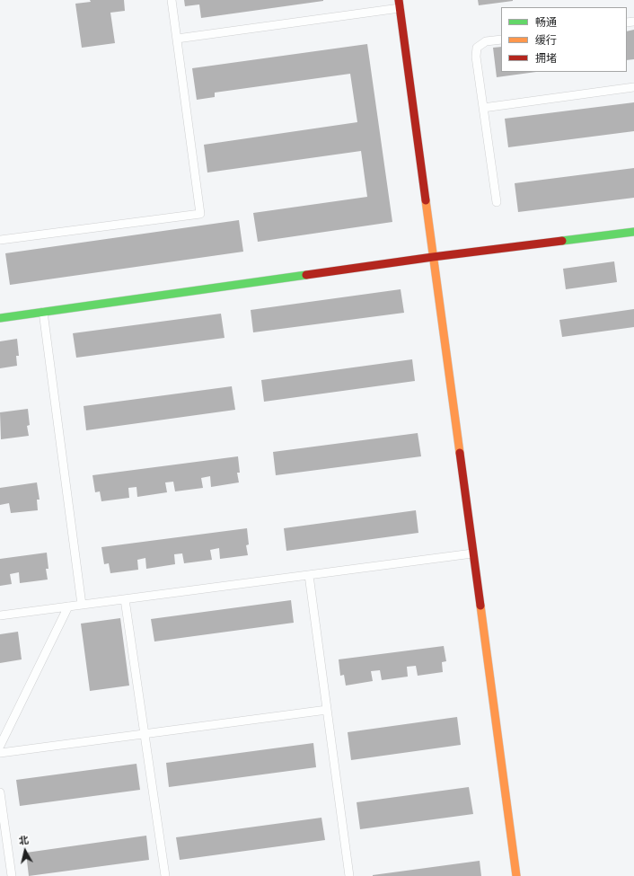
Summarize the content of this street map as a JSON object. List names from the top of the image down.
{
  "legend": ["畅通", "缓行", "拥堵"],
  "north": "top"
}
